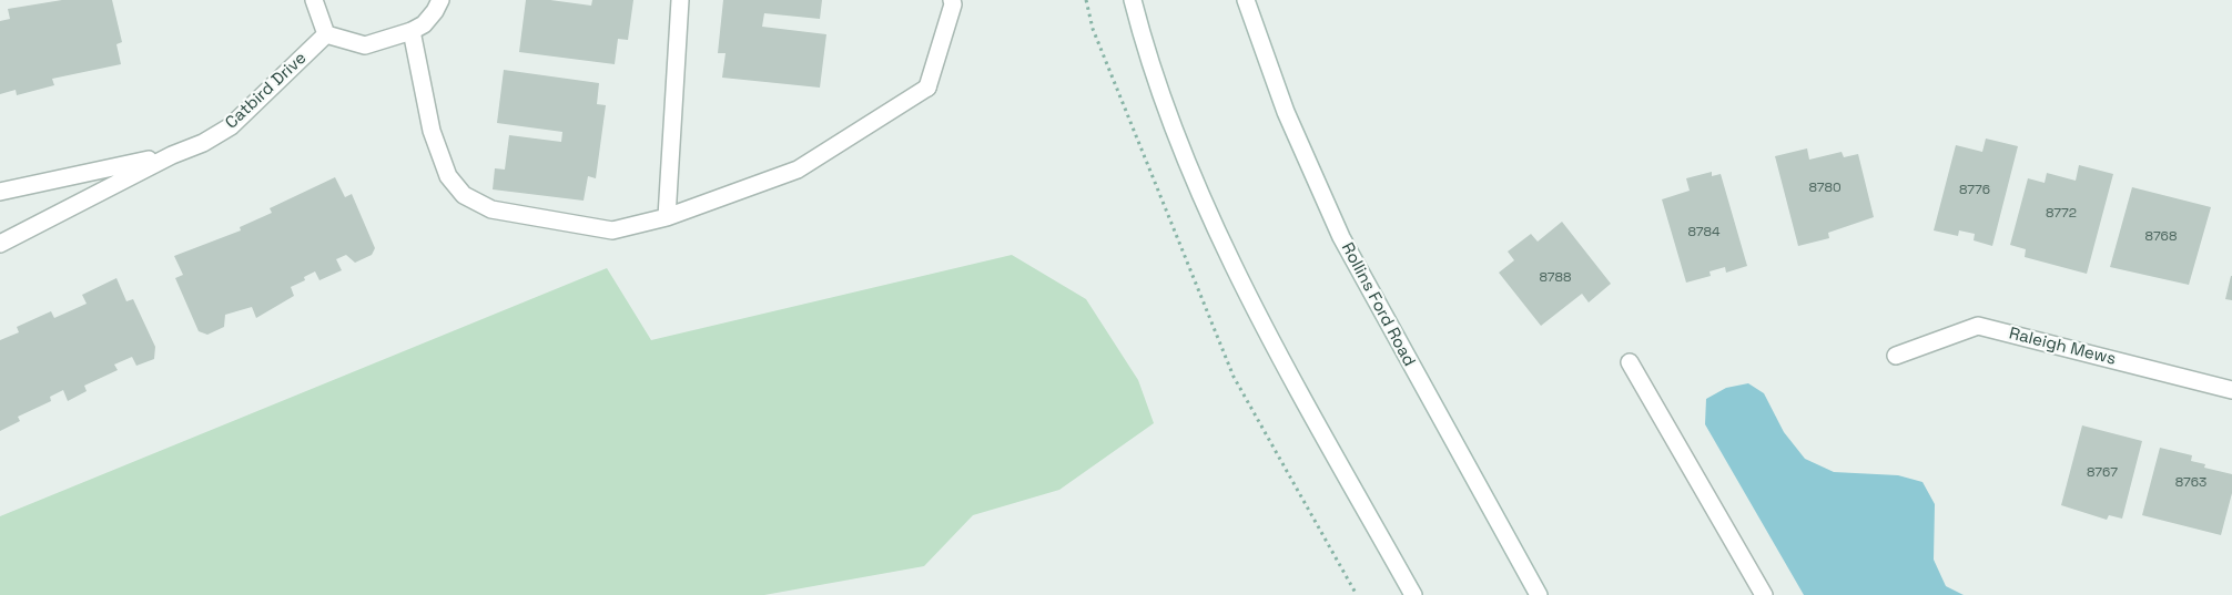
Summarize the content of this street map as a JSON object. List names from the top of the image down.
{
  "streets": {
    "main road": ["Catbird Drive", "Rollins Ford Road", "Raleigh Mews"]
  },
  "house_numbers": [
    "8780",
    "8776",
    "8772",
    "8784",
    "8768",
    "8788",
    "8767",
    "8763"
  ]
}
